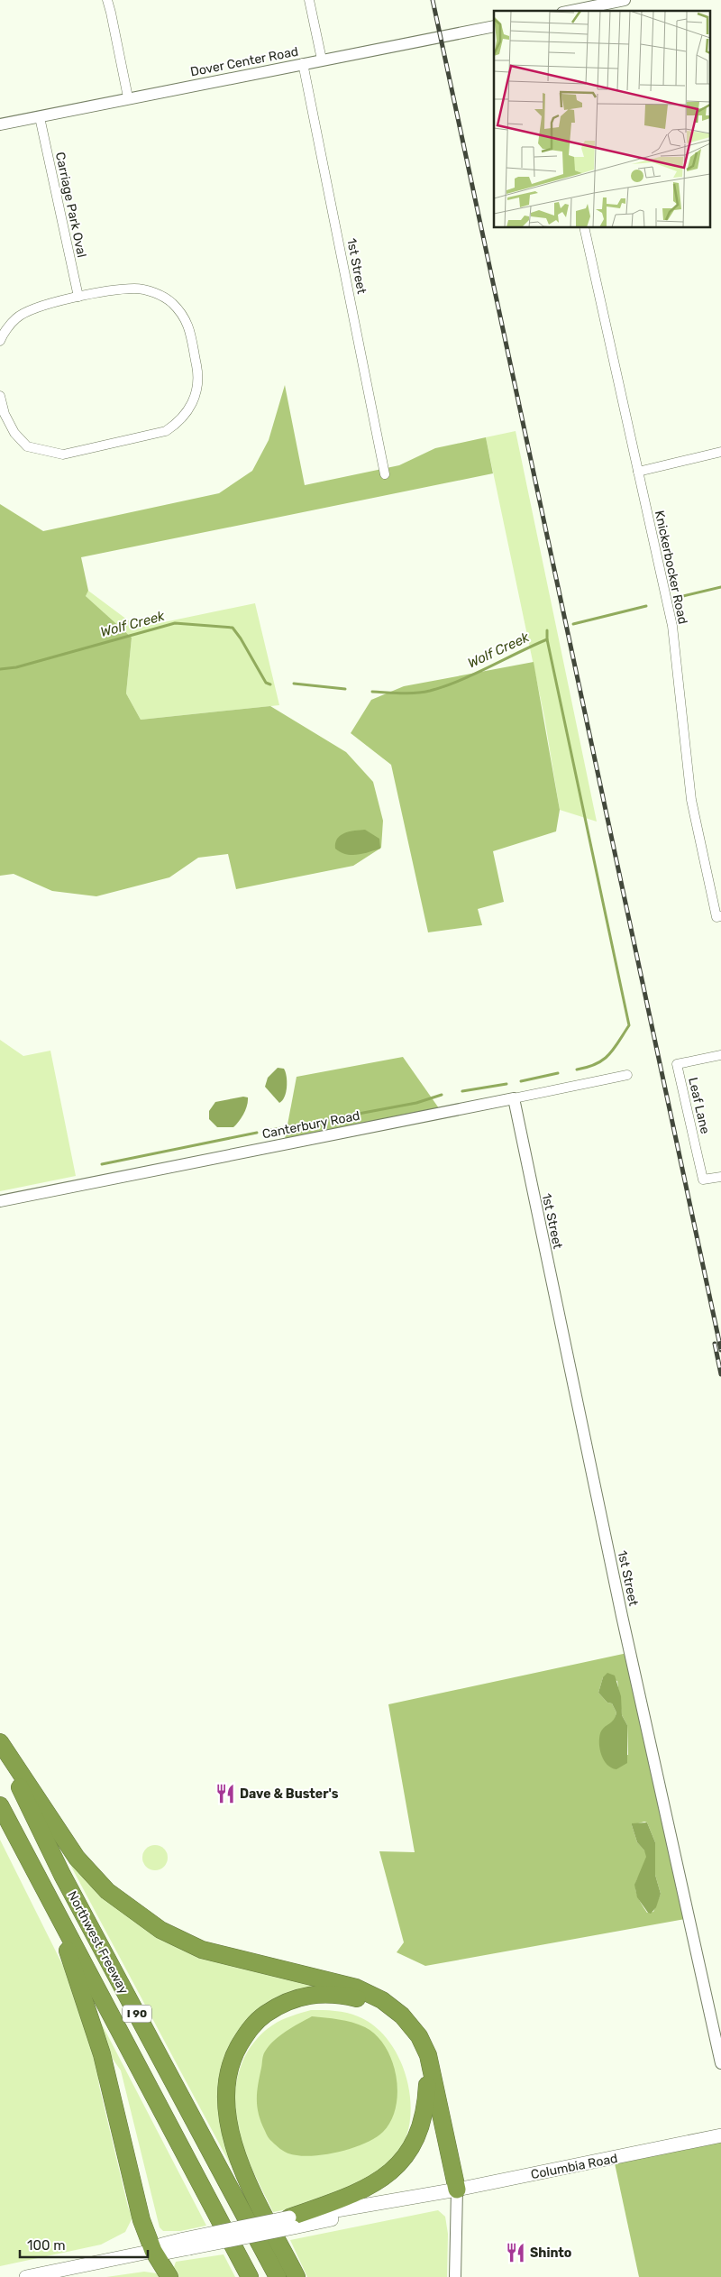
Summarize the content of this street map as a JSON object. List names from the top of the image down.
{
  "streets": {
    "highway": ["Northwest Freeway", "I 90"],
    "main road": ["Columbia Road"],
    "street": [
      "Dover Center Road",
      "Carriage Park Oval",
      "1st Street",
      "Knickerbocker Road",
      "Leaf Lane",
      "Canterbury Road"
    ]
  },
  "crossings": [
    ["Dover Center Road", "Carriage Park Oval"],
    ["Dover Center Road", "1st Street"],
    ["1st Street", "Canterbury Road"]
  ],
  "water": ["Wolf Creek"],
  "places": {
    "restaurant": ["Dave & Buster's", "Shinto"]
  },
  "scale_bar": "100 m"
}
